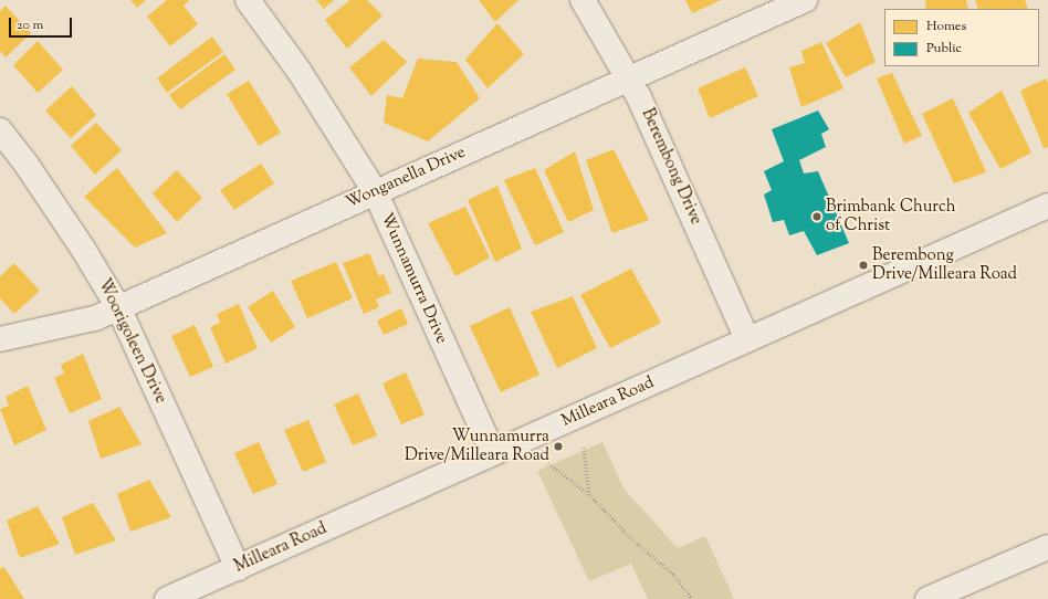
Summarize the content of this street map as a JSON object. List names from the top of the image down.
{
  "streets": {
    "street": [
      "Berembong Drive",
      "Wonganella Drive",
      "Wunnamurra Drive",
      "Woorigoleen Drive",
      "Milleara Road"
    ]
  },
  "crossings": [
    ["Berembong Drive", "Wonganella Drive"],
    ["Berembong Drive", "Milleara Road"],
    ["Wonganella Drive", "Wunnamurra Drive"],
    ["Wonganella Drive", "Woorigoleen Drive"],
    ["Wunnamurra Drive", "Milleara Road"],
    ["Woorigoleen Drive", "Milleara Road"]
  ],
  "places": ["Brimbank Church of Christ", "Berembong Drive/Milleara Road", "Wunnamurra Drive/Milleara Road"],
  "legend": ["Homes", "Public"],
  "scale_bar": "20 m"
}
